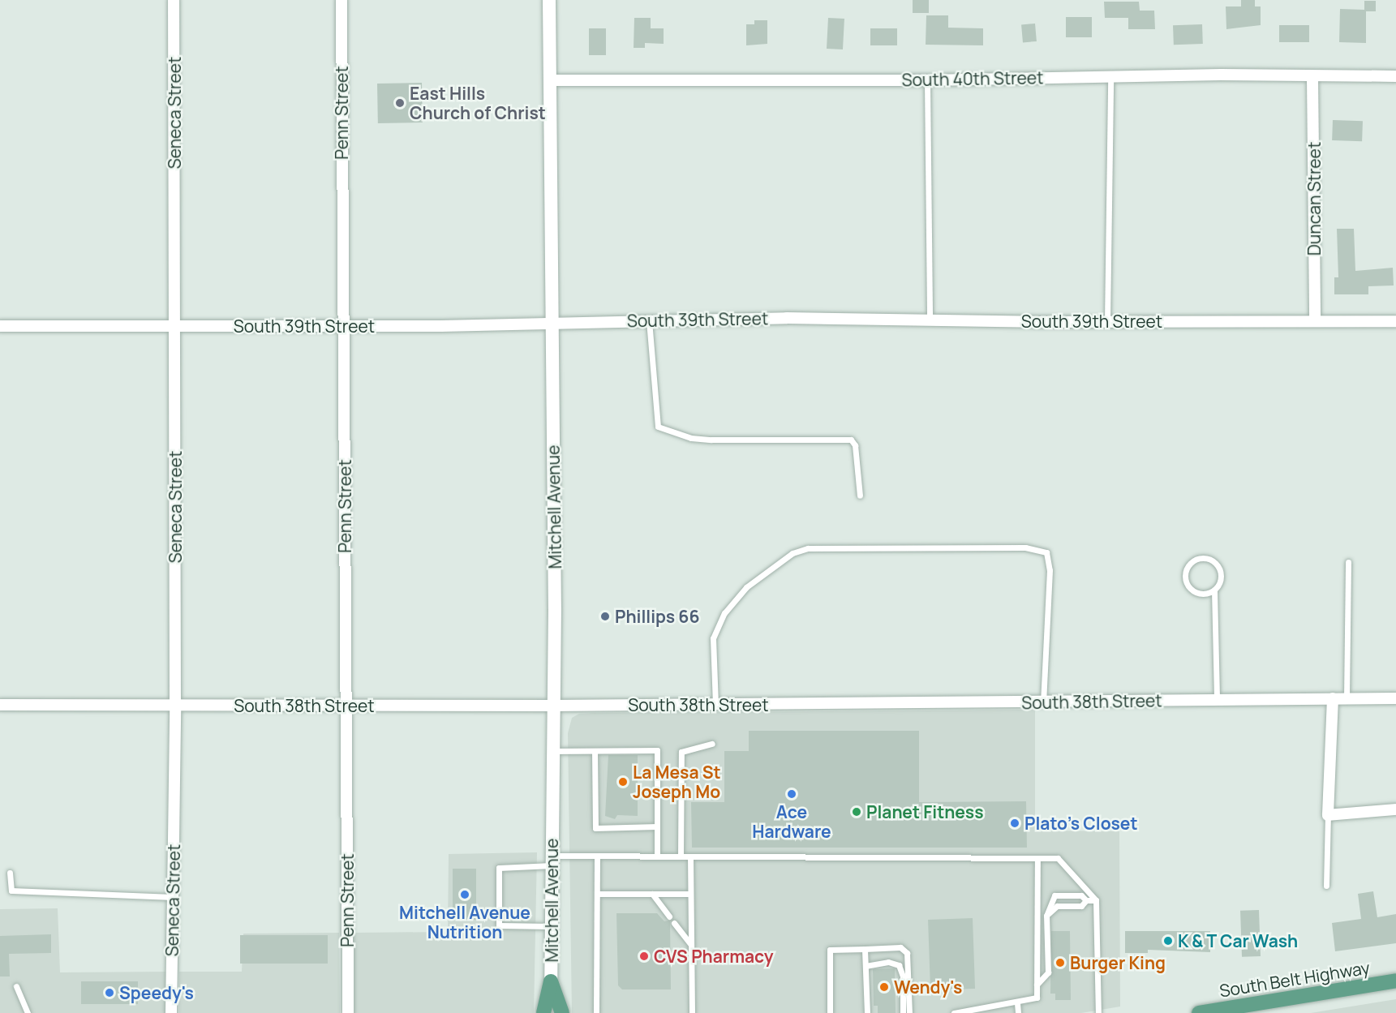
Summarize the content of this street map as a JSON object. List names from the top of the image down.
{
  "streets": {
    "main road": ["South Belt Highway"],
    "street": [
      "South 40th Street",
      "Seneca Street",
      "Penn Street",
      "Duncan Street",
      "South 39th Street",
      "Mitchell Avenue",
      "South 38th Street"
    ]
  },
  "crossings": [
    ["South 40th Street", "Duncan Street"],
    ["South 40th Street", "Mitchell Avenue"],
    ["Seneca Street", "South 39th Street"],
    ["Seneca Street", "South 38th Street"],
    ["Penn Street", "South 39th Street"],
    ["Penn Street", "South 38th Street"],
    ["Duncan Street", "South 39th Street"],
    ["South 39th Street", "Mitchell Avenue"],
    ["Mitchell Avenue", "South 38th Street"]
  ],
  "places": [
    "East Hills Church of Christ",
    "Phillips 66",
    "La Mesa St Joseph Mo",
    "Ace Hardware",
    "Planet Fitness",
    "Plato's Closet",
    "Mitchell Avenue Nutrition",
    "K & T Car Wash",
    "CVS Pharmacy",
    "Burger King",
    "Wendy's",
    "Speedy's"
  ]
}
